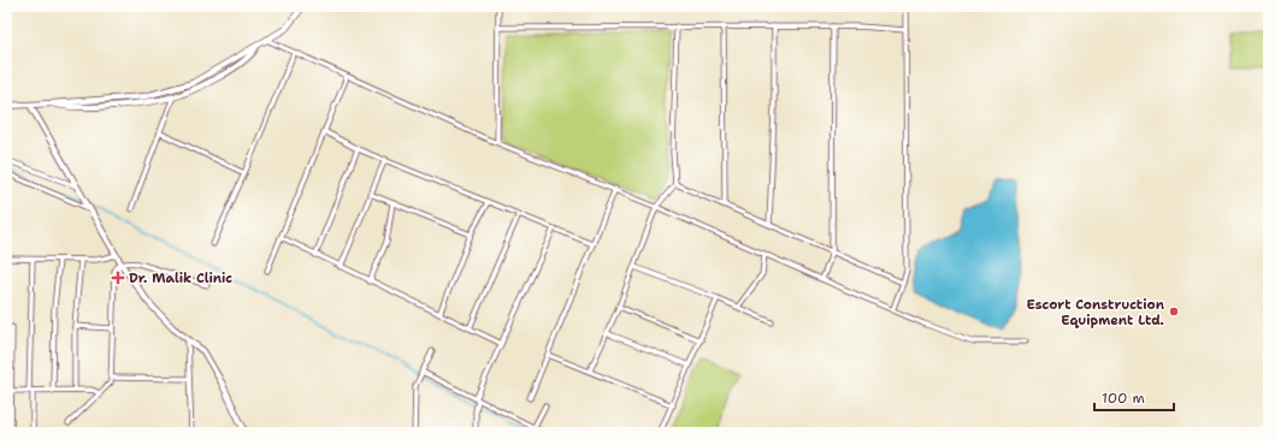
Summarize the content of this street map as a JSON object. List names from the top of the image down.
{
  "places": {
    "health": ["Dr. Malik Clinic"],
    "other": ["Escort Construction Equipment Ltd."]
  },
  "scale_bar": "100 m"
}
